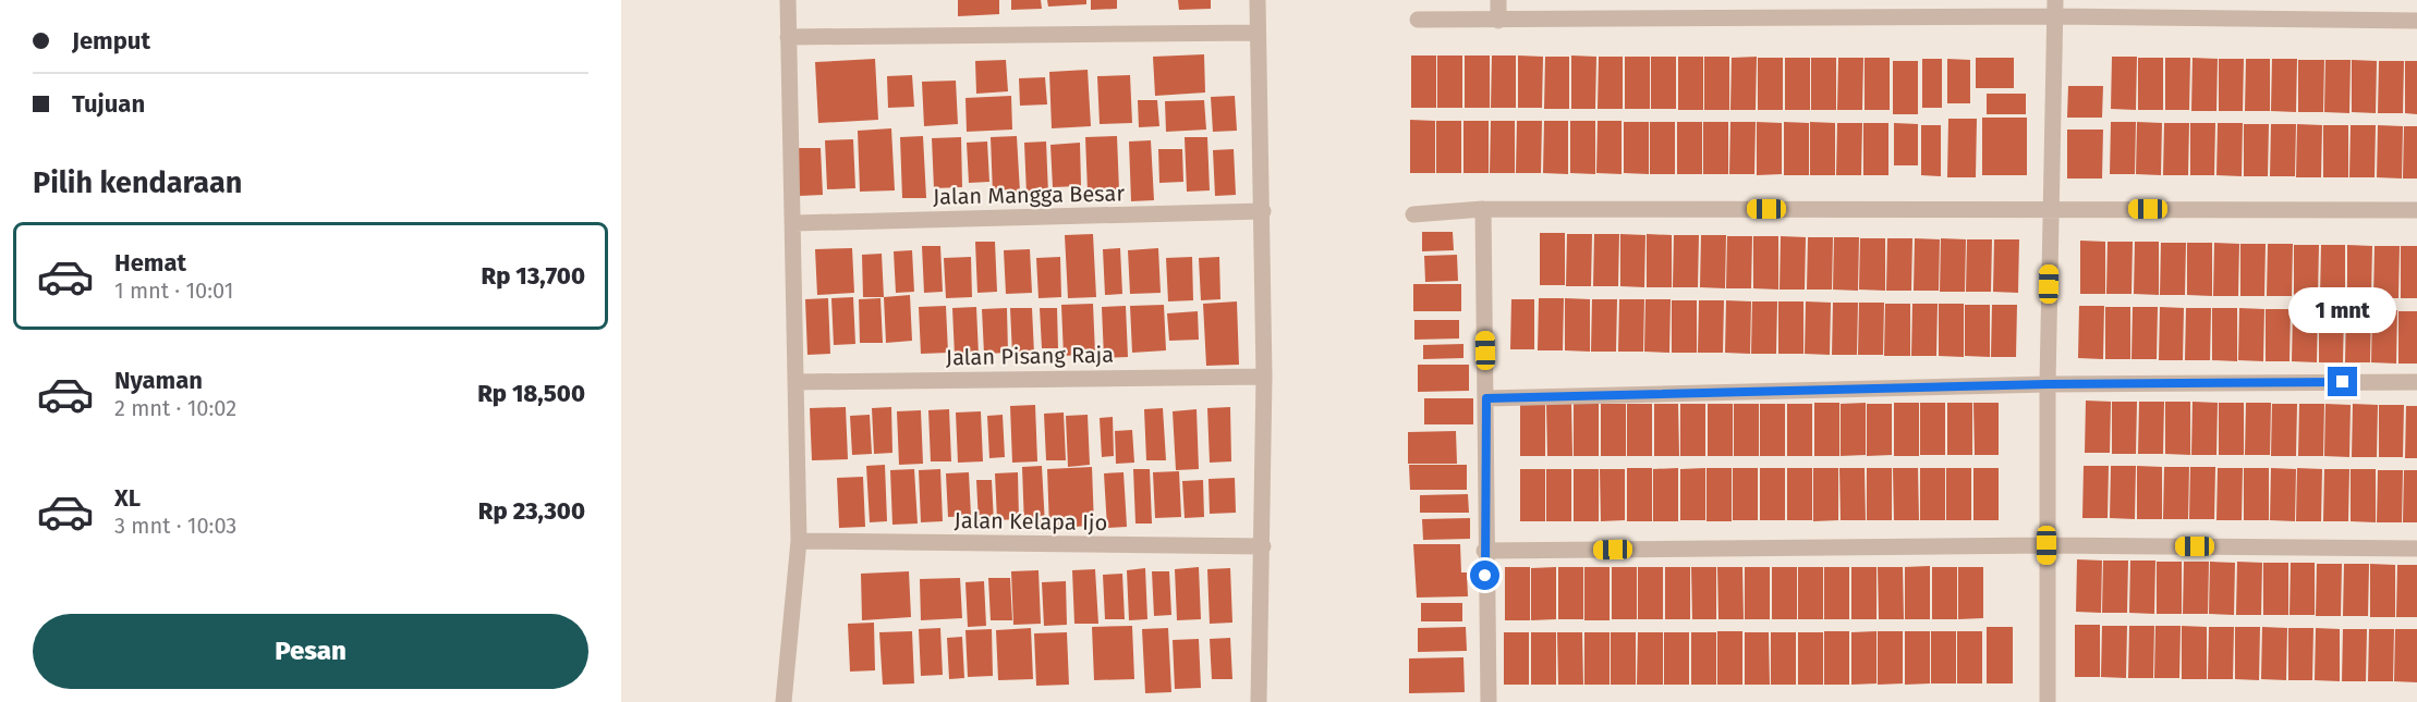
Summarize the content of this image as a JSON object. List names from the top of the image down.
{
  "streets": {
    "street": ["Jalan Mangga Besar", "Jalan Pisang Raja", "Jalan Kelapa Ijo"]
  },
  "page": {
    "banner": ["Jemput", "Tujuan"],
    "heading": "Pilih kendaraan",
    "list": [
      {
        "name": "Hemat",
        "note": "1 mnt · 10:01",
        "value": "Rp 13,700"
      },
      {
        "name": "Nyaman",
        "note": "2 mnt · 10:02",
        "value": "Rp 18,500"
      },
      {
        "name": "XL",
        "note": "3 mnt · 10:03",
        "value": "Rp 23,300"
      }
    ],
    "bubble": "1 mnt",
    "buttons": "Pesan"
  }
}
